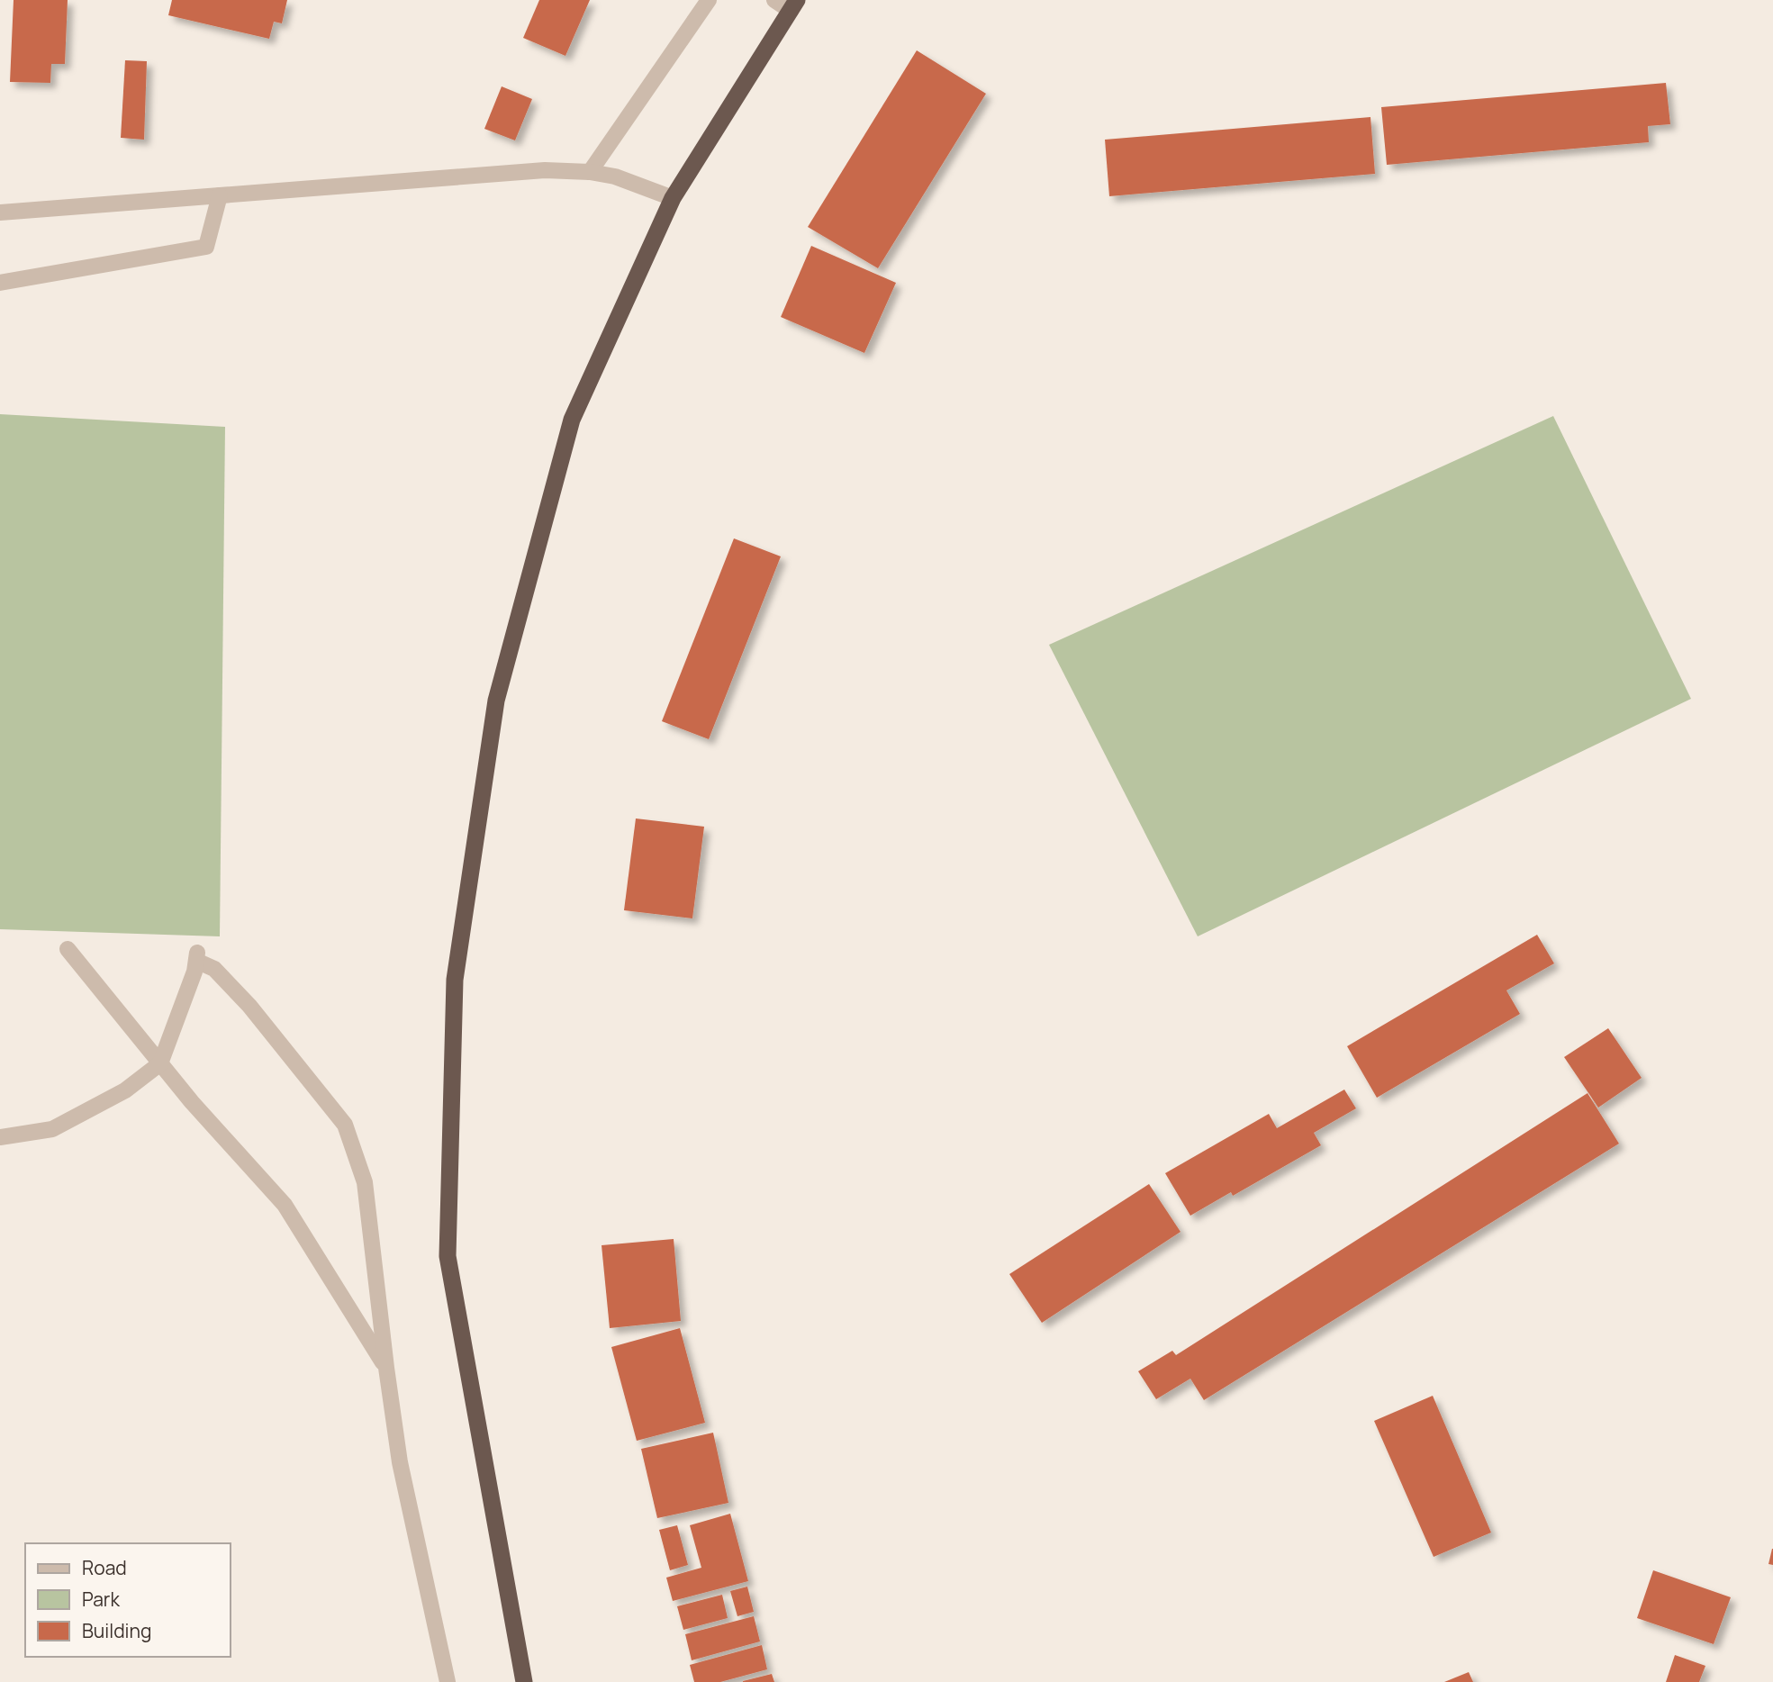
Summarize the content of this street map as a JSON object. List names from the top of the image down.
{
  "legend": ["Road", "Park", "Building"]
}
